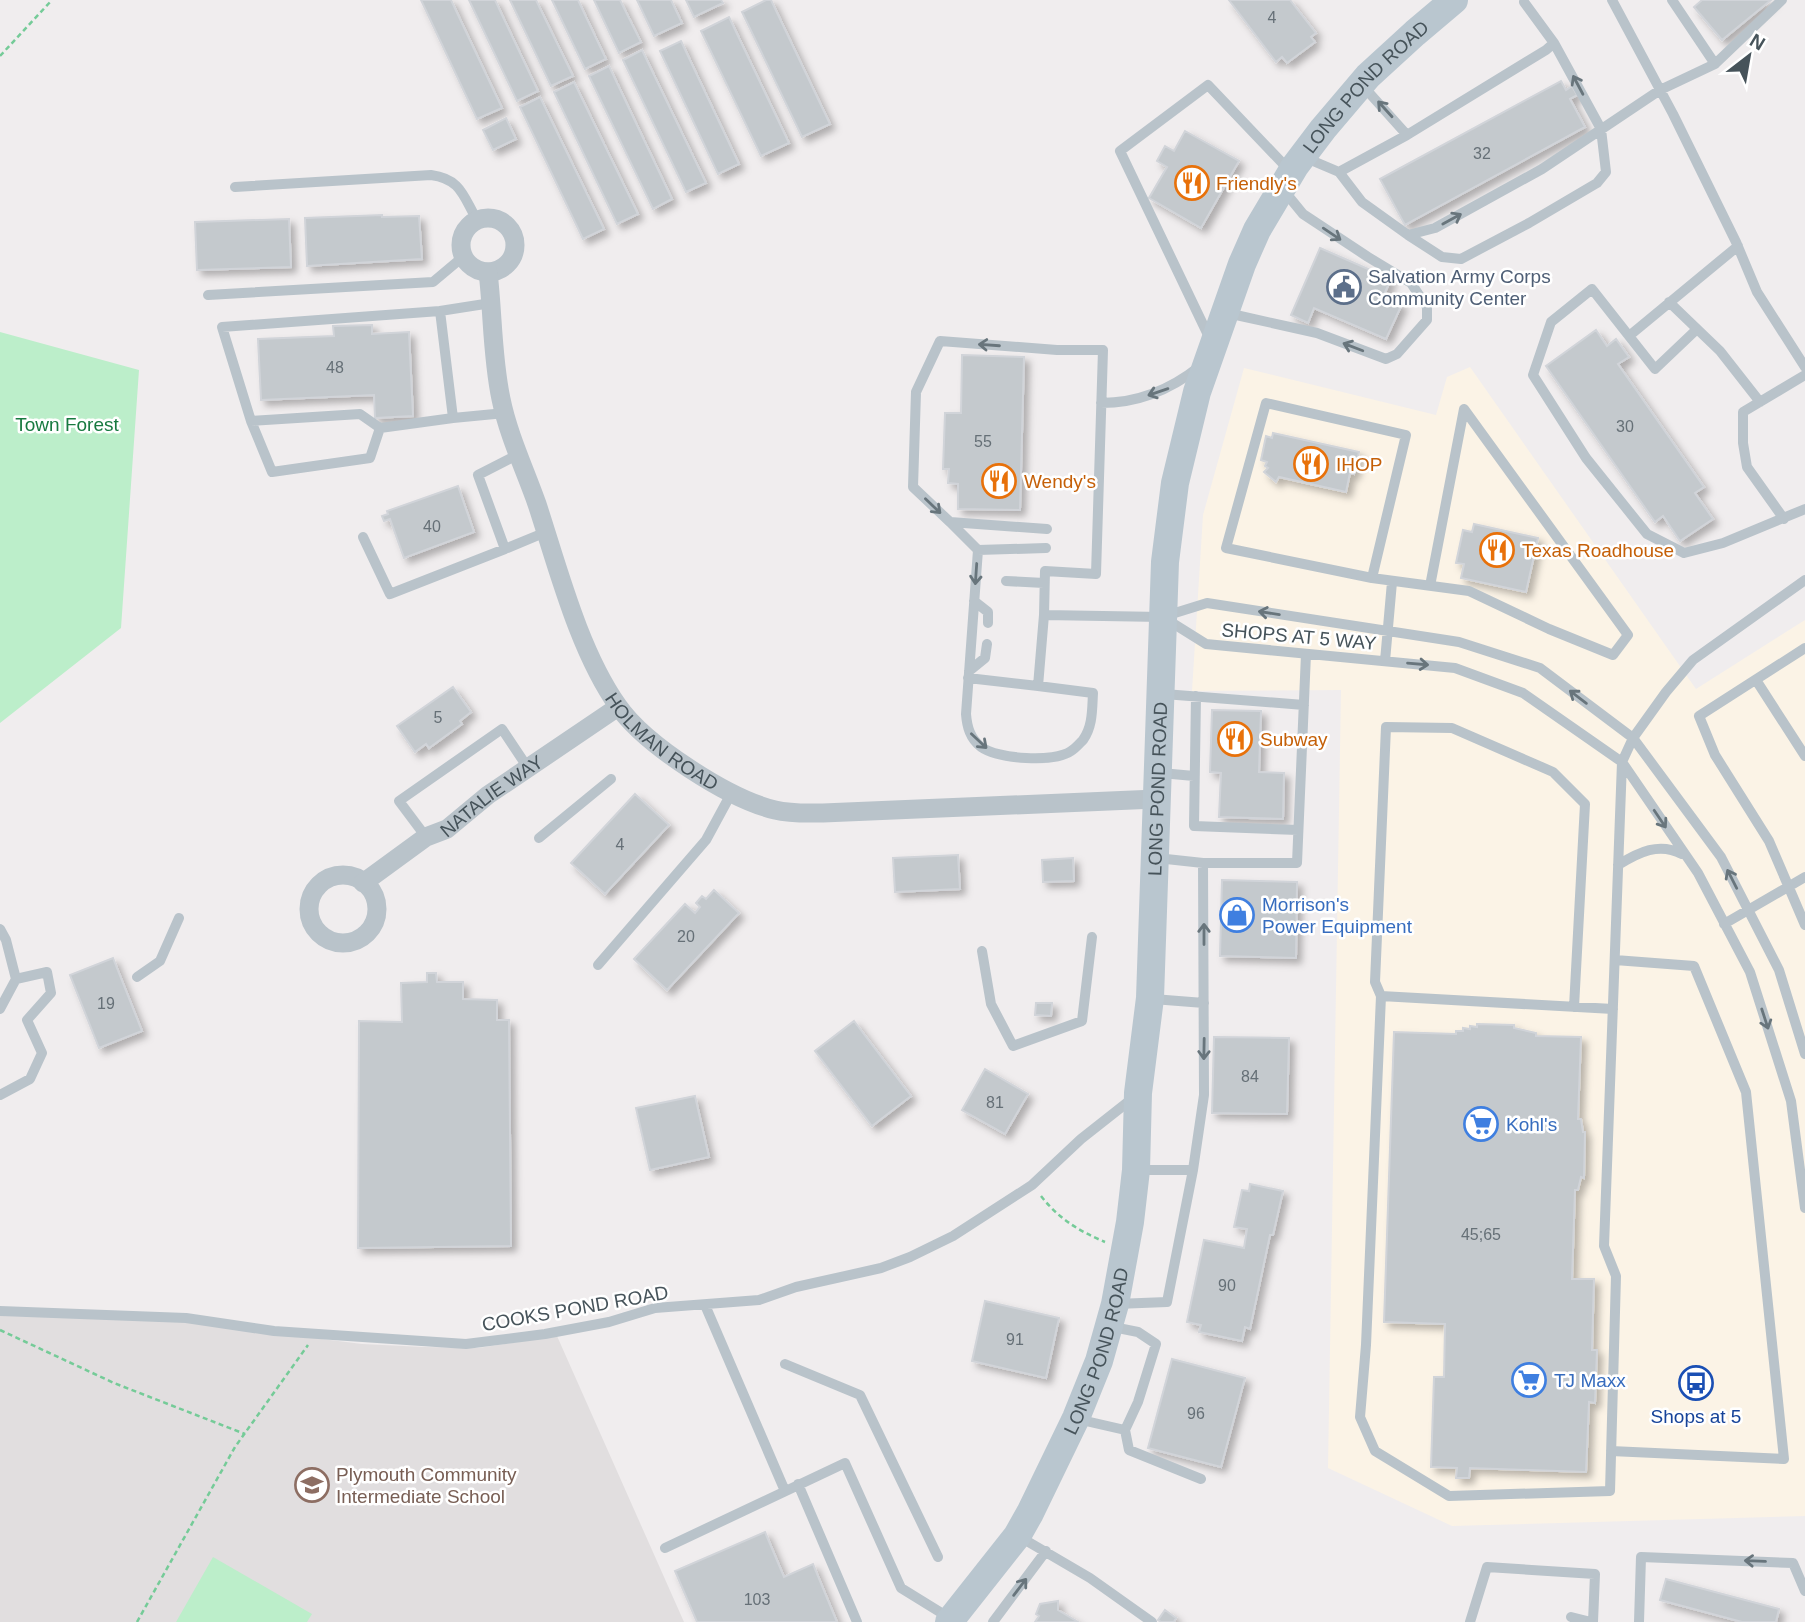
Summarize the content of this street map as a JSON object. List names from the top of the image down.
{
  "streets": {
    "street": ["LONG POND ROAD", "HOLMAN ROAD", "NATALIE WAY"],
    "lane": ["SHOPS AT 5 WAY", "COOKS POND ROAD"]
  },
  "crossings": [
    ["LONG POND ROAD", "SHOPS AT 5 WAY"],
    ["LONG POND ROAD", "HOLMAN ROAD"],
    ["LONG POND ROAD", "COOKS POND ROAD"],
    ["HOLMAN ROAD", "NATALIE WAY"]
  ],
  "parks": ["Town Forest"],
  "places": {
    "restaurant": [
      "Friendly's",
      "IHOP",
      "Wendy's",
      "Texas Roadhouse",
      "Subway"
    ],
    "public building": ["Salvation Army Corps Community Center"],
    "shop": ["Morrison's Power Equipment"],
    "supermarket": ["Kohl's", "TJ Maxx"],
    "bus stop": ["Shops at 5"],
    "school or university": ["Plymouth Community Intermediate School"]
  },
  "house_numbers": [
    "4",
    "32",
    "48",
    "30",
    "55",
    "40",
    "5",
    "4",
    "20",
    "19",
    "84",
    "81",
    "45;65",
    "90",
    "91",
    "96",
    "103"
  ],
  "north": "top right"
}
